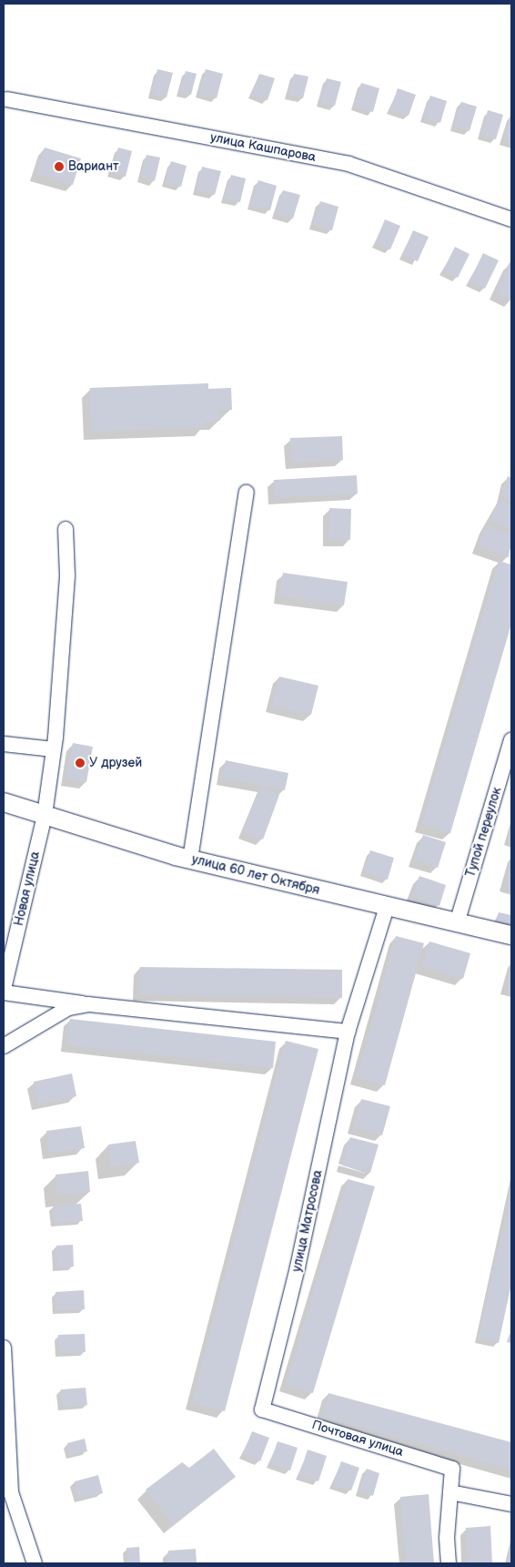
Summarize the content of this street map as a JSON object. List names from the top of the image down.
{
  "streets": {
    "main road": ["улица 60 лет Октября"],
    "street": [
      "улица Кашпарова",
      "Тупой переулок",
      "Новая улица",
      "улица Матросова",
      "Почтовая улица"
    ]
  },
  "crossings": [
    ["Тупой переулок", "улица 60 лет Октября"],
    ["улица 60 лет Октября", "Новая улица"],
    ["улица 60 лет Октября", "улица Матросова"],
    ["улица Матросова", "Почтовая улица"]
  ],
  "places": ["Вариант", "У друзей"]
}
